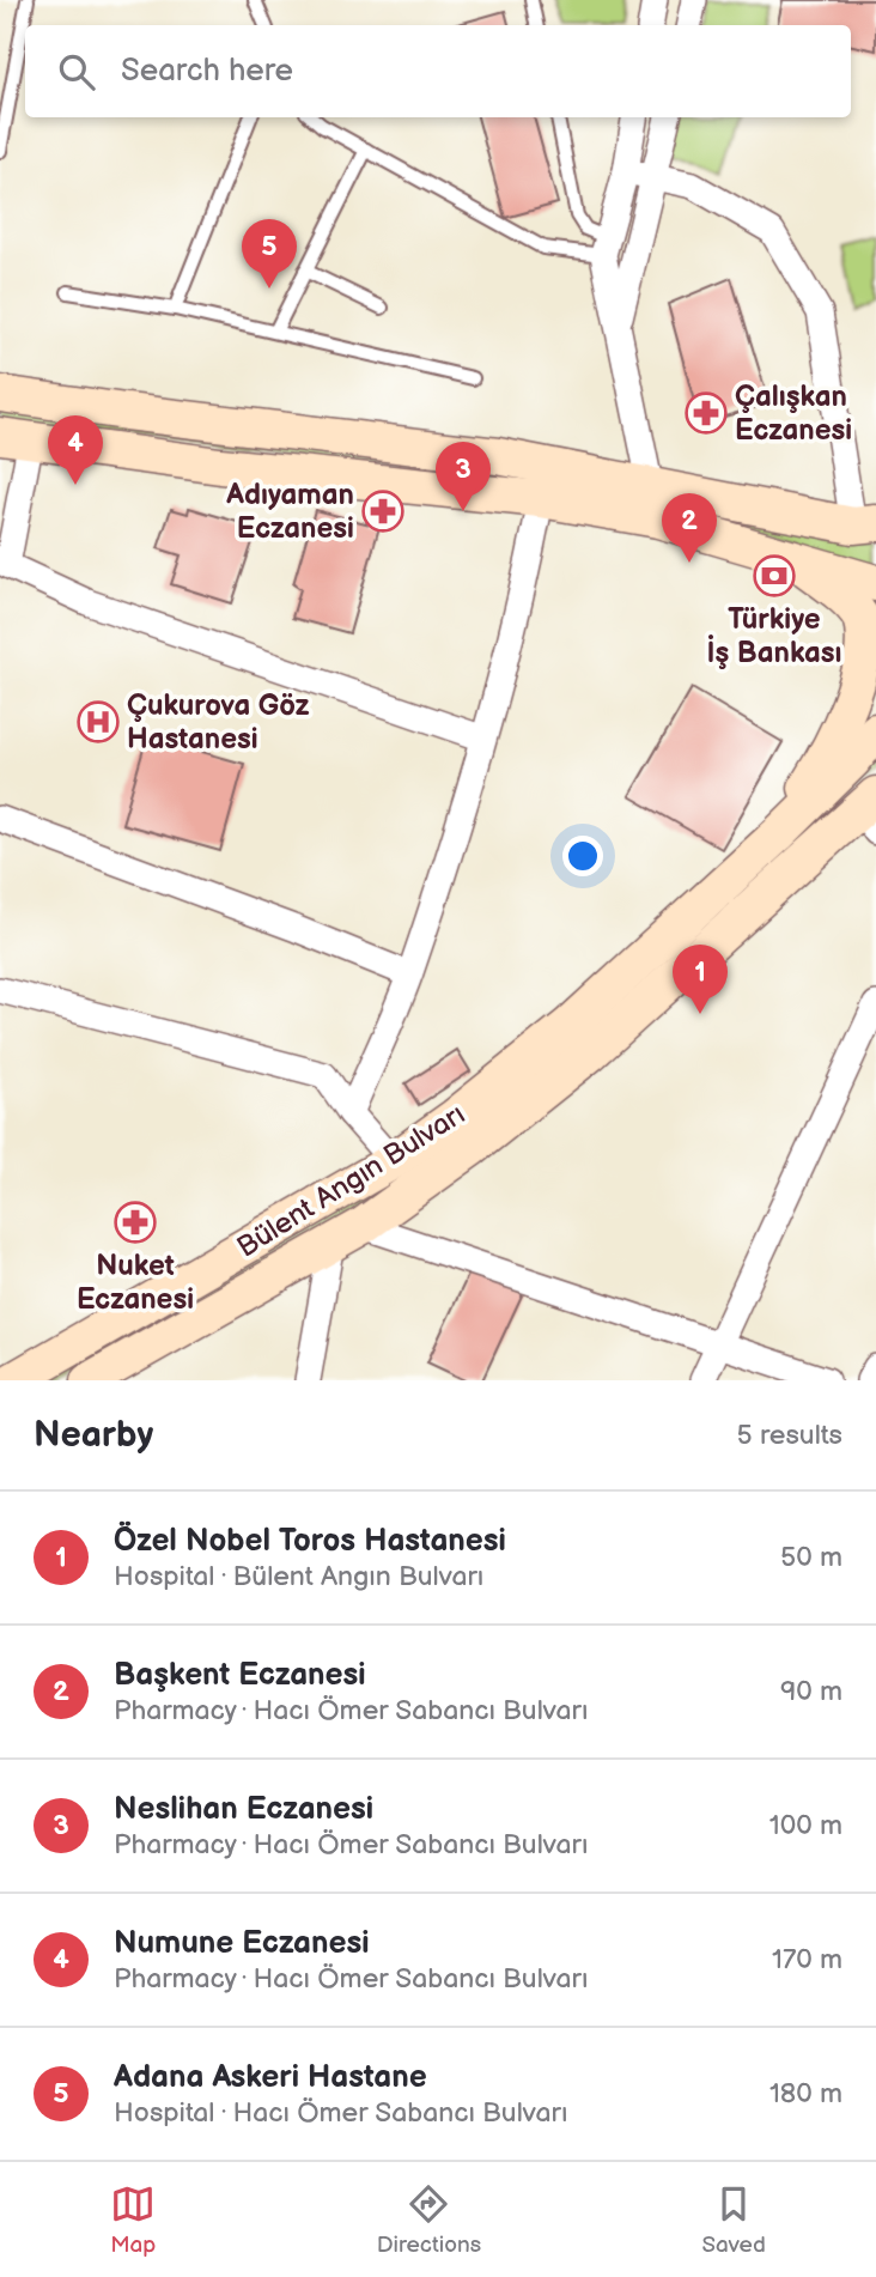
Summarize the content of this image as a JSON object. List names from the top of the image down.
{
  "streets": {
    "main road": ["Bülent Angın Bulvarı"]
  },
  "places": {
    "pharmacy": ["Çalışkan Eczanesi", "Adıyaman Eczanesi", "Nuket Eczanesi"],
    "bank": ["Türkiye İş Bankası"],
    "hospital": ["Çukurova Göz Hastanesi"]
  },
  "page": {
    "search": "Search here",
    "pins": [
      "5",
      "4",
      "3",
      "2",
      "1"
    ],
    "heading": ["Nearby", "5 results"],
    "list": [
      {
        "mark": "1",
        "name": "Özel Nobel Toros Hastanesi",
        "note": "Hospital · Bülent Angın Bulvarı",
        "value": "50 m"
      },
      {
        "mark": "2",
        "name": "Başkent Eczanesi",
        "note": "Pharmacy · Hacı Ömer Sabancı Bulvarı",
        "value": "90 m"
      },
      {
        "mark": "3",
        "name": "Neslihan Eczanesi",
        "note": "Pharmacy · Hacı Ömer Sabancı Bulvarı",
        "value": "100 m"
      },
      {
        "mark": "4",
        "name": "Numune Eczanesi",
        "note": "Pharmacy · Hacı Ömer Sabancı Bulvarı",
        "value": "170 m"
      },
      {
        "mark": "5",
        "name": "Adana Askeri Hastane",
        "note": "Hospital · Hacı Ömer Sabancı Bulvarı",
        "value": "180 m"
      }
    ],
    "nav": ["Map", "Directions", "Saved"]
  }
}
